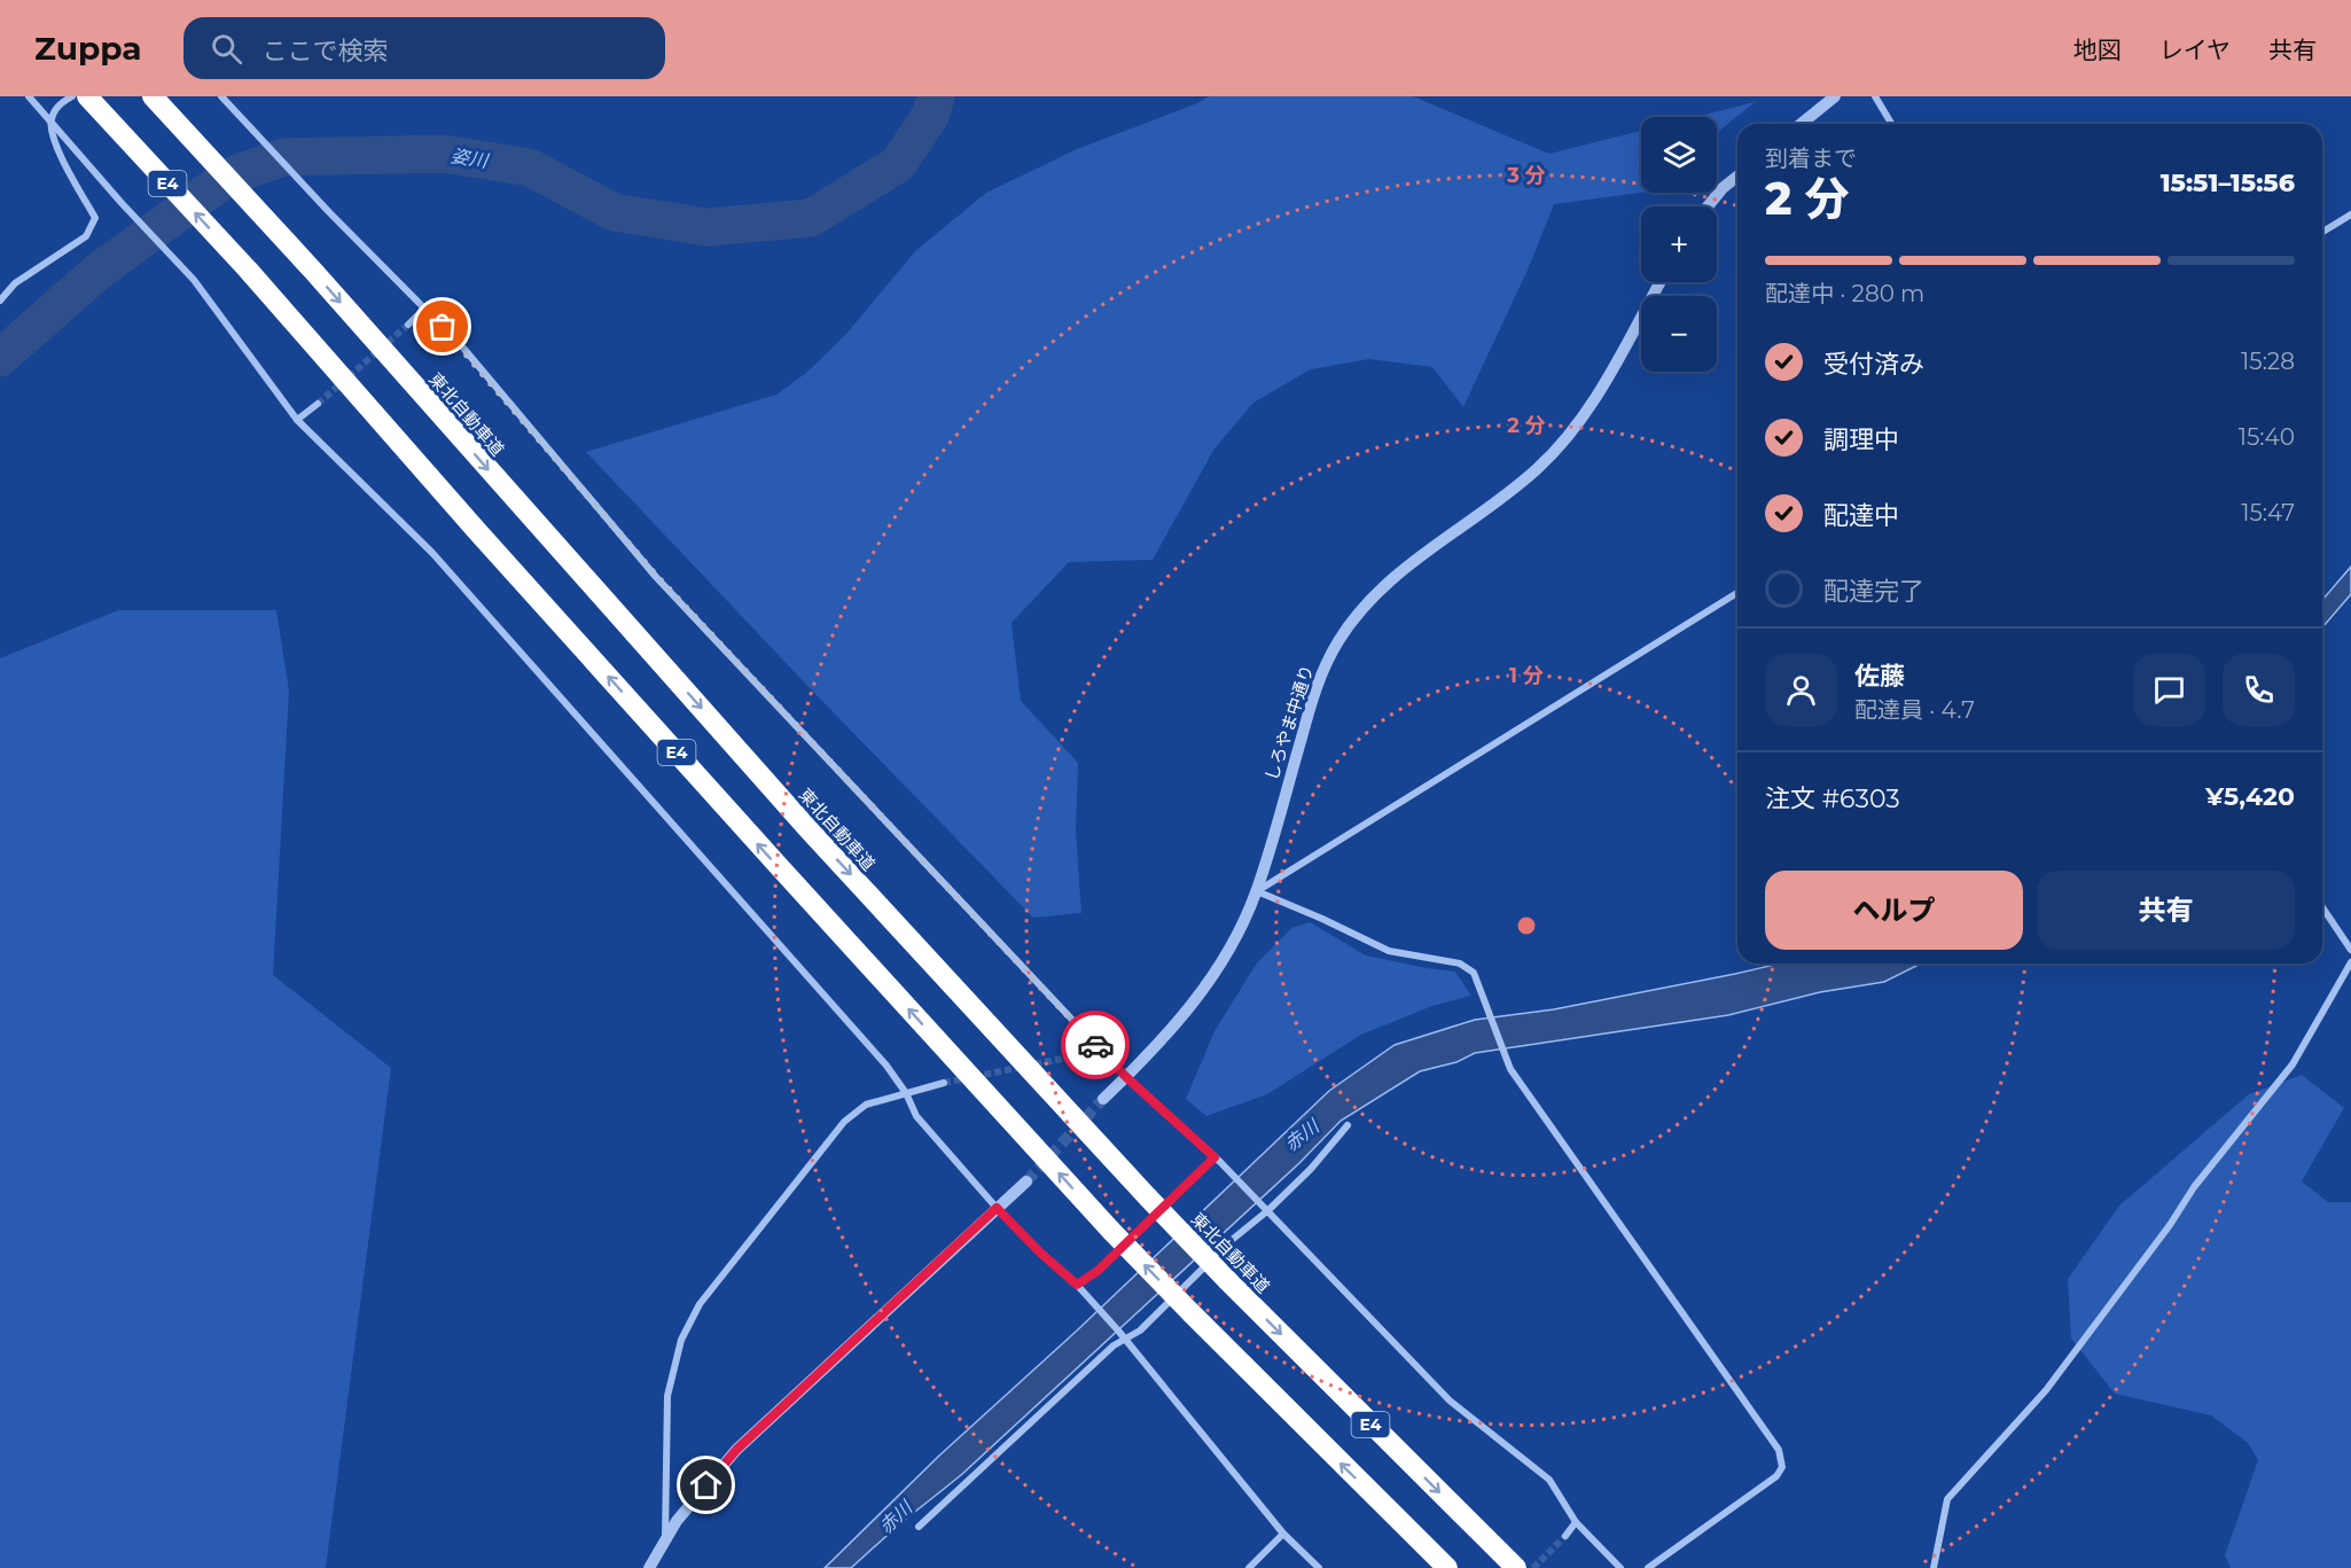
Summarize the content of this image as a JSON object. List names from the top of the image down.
{
  "streets": {
    "highway": ["E4", "東北自動車道"],
    "street": ["しろやま中通り"]
  },
  "water": ["姿川", "赤川"],
  "page": {
    "header": "Zuppa",
    "search": "ここで検索",
    "nav": ["地図", "レイヤ", "共有"],
    "map_buttons": ["+", "−"],
    "heading": ["2 分", "到着まで", "15:51–15:56"],
    "panel": [
      "佐藤",
      "配達員 · 4.7",
      "注文 #6303",
      "¥5,420"
    ],
    "bar": "配達中 · 280 m",
    "list": [
      ["受付済み", "15:28"],
      ["調理中", "15:40"],
      ["配達中", "15:47"],
      "配達完了"
    ],
    "buttons": ["ヘルプ", "共有"]
  },
  "rings": ["3 分", "2 分", "1 分"]
}
